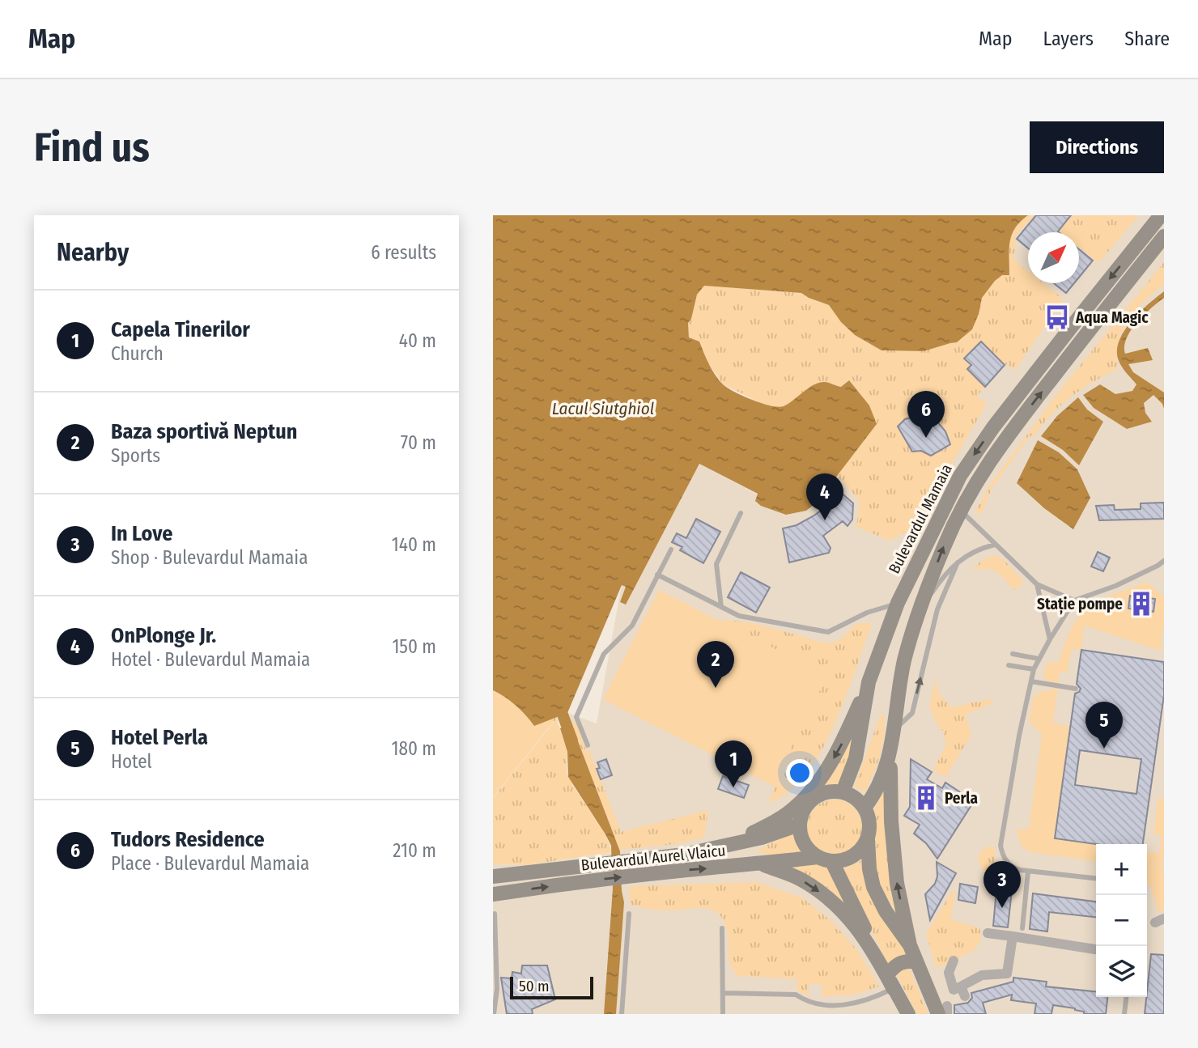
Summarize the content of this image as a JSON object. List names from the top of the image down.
{
  "streets": {
    "main road": ["Bulevardul Mamaia", "Bulevardul Aurel Vlaicu"]
  },
  "crossings": [
    ["Bulevardul Mamaia", "Bulevardul Aurel Vlaicu"]
  ],
  "water": ["Lacul Siutghiol"],
  "places": {
    "bus stop": ["Aqua Magic"],
    "building": ["Stație pompe", "Perla"]
  },
  "scale_bar": "50 m",
  "north": "top right",
  "page": {
    "header": "Map",
    "nav": ["Map", "Layers", "Share"],
    "buttons": "Directions",
    "title": "Find us",
    "heading": ["Nearby", "6 results"],
    "list": [
      {
        "mark": "1",
        "name": "Capela Tinerilor",
        "note": "Church",
        "value": "40 m"
      },
      {
        "mark": "2",
        "name": "Baza sportivă Neptun",
        "note": "Sports",
        "value": "70 m"
      },
      {
        "mark": "3",
        "name": "In Love",
        "note": "Shop · Bulevardul Mamaia",
        "value": "140 m"
      },
      {
        "mark": "4",
        "name": "OnPlonge Jr.",
        "note": "Hotel · Bulevardul Mamaia",
        "value": "150 m"
      },
      {
        "mark": "5",
        "name": "Hotel Perla",
        "note": "Hotel",
        "value": "180 m"
      },
      {
        "mark": "6",
        "name": "Tudors Residence",
        "note": "Place · Bulevardul Mamaia",
        "value": "210 m"
      }
    ],
    "pins": [
      "6",
      "4",
      "2",
      "5",
      "1",
      "3"
    ],
    "map_buttons": ["+", "−"],
    "scale": "50 m"
  }
}
